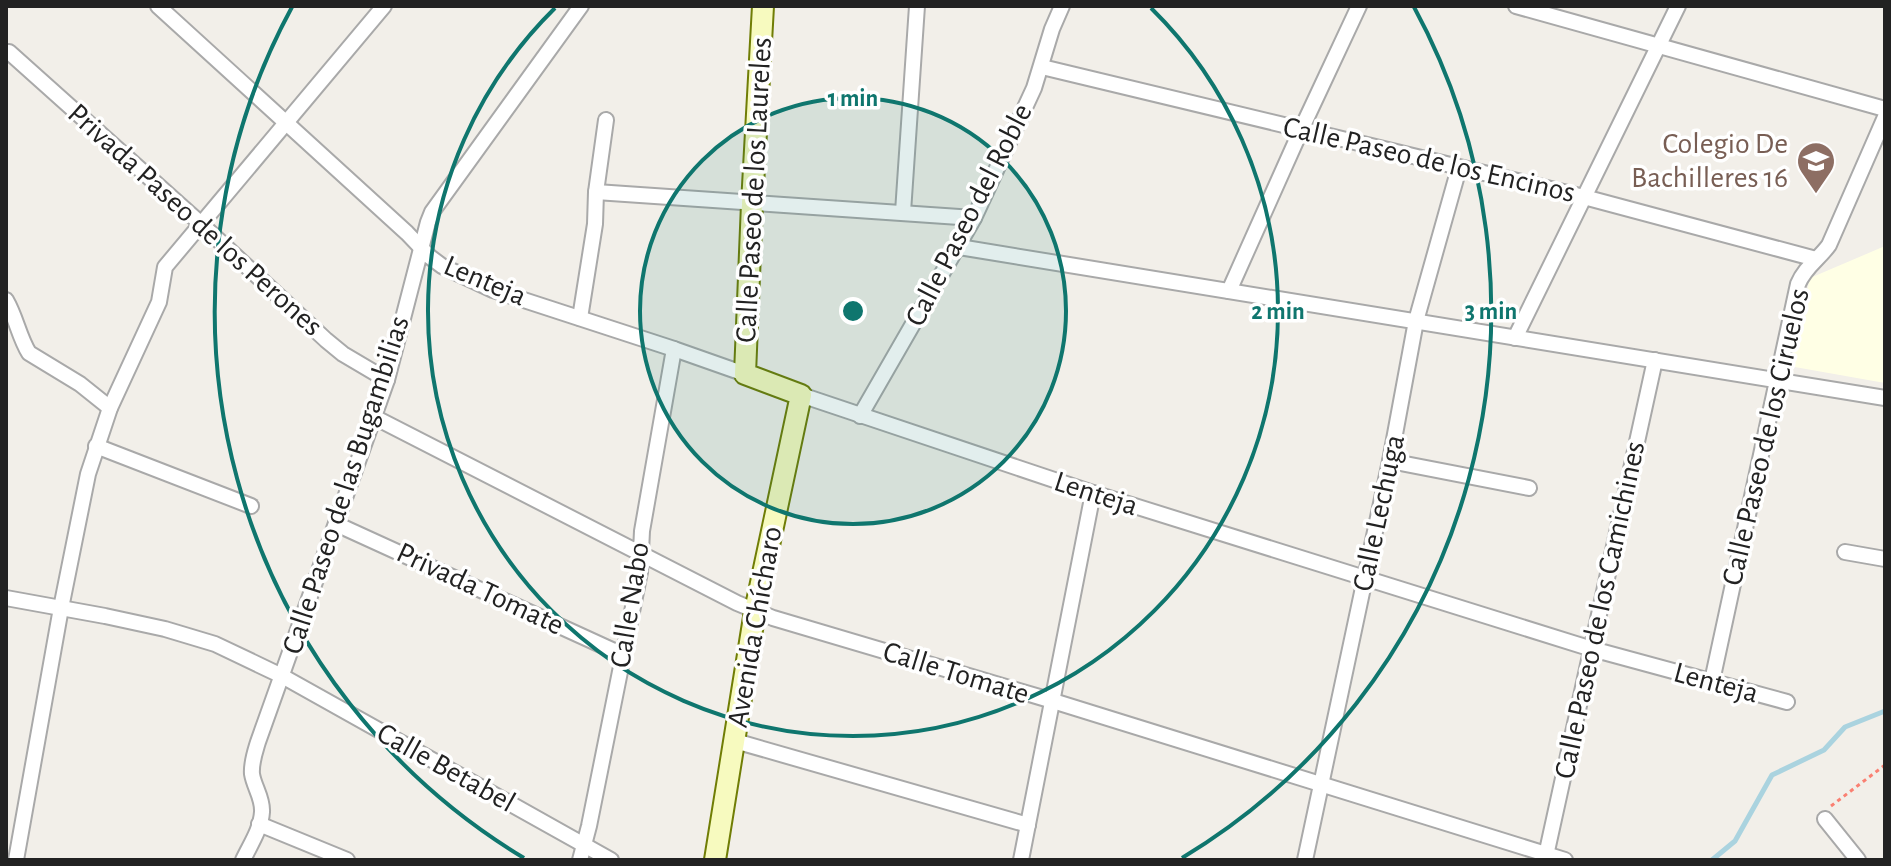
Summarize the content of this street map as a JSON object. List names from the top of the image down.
{
  "streets": {
    "street": [
      "Calle Paseo de los Encinos",
      "Calle Paseo de los Laureles",
      "Calle Paseo del Roble",
      "Privada Paseo de los Perones",
      "Lenteja",
      "Calle Paseo de los Ciruelos",
      "Calle Paseo de las Bugambilias",
      "Calle Lechuga",
      "Privada Tomate",
      "Calle Nabo",
      "Calle Paseo de los Camichines",
      "Avenida Chícharo",
      "Calle Tomate",
      "Calle Betabel"
    ]
  },
  "crossings": [
    ["Calle Paseo de los Encinos", "Calle Paseo del Roble"],
    ["Calle Paseo de los Encinos", "Calle Paseo de los Ciruelos"],
    ["Calle Paseo de los Encinos", "Calle Lechuga"],
    ["Calle Paseo de los Laureles", "Lenteja"],
    ["Calle Paseo del Roble", "Lenteja"],
    ["Privada Paseo de los Perones", "Calle Paseo de las Bugambilias"],
    ["Lenteja", "Calle Paseo de los Ciruelos"],
    ["Lenteja", "Calle Paseo de las Bugambilias"],
    ["Lenteja", "Calle Lechuga"],
    ["Lenteja", "Calle Nabo"],
    ["Lenteja", "Calle Paseo de los Camichines"],
    ["Lenteja", "Avenida Chícharo"],
    ["Calle Paseo de las Bugambilias", "Privada Tomate"],
    ["Calle Paseo de las Bugambilias", "Calle Tomate"],
    ["Calle Paseo de las Bugambilias", "Calle Betabel"],
    ["Calle Lechuga", "Calle Tomate"],
    ["Privada Tomate", "Calle Nabo"],
    ["Calle Nabo", "Calle Tomate"],
    ["Calle Nabo", "Calle Betabel"],
    ["Calle Paseo de los Camichines", "Calle Tomate"],
    ["Avenida Chícharo", "Calle Tomate"]
  ],
  "places": {
    "school or university": ["Colegio De Bachilleres 16"]
  },
  "rings": ["1 min", "2 min", "3 min"]
}
